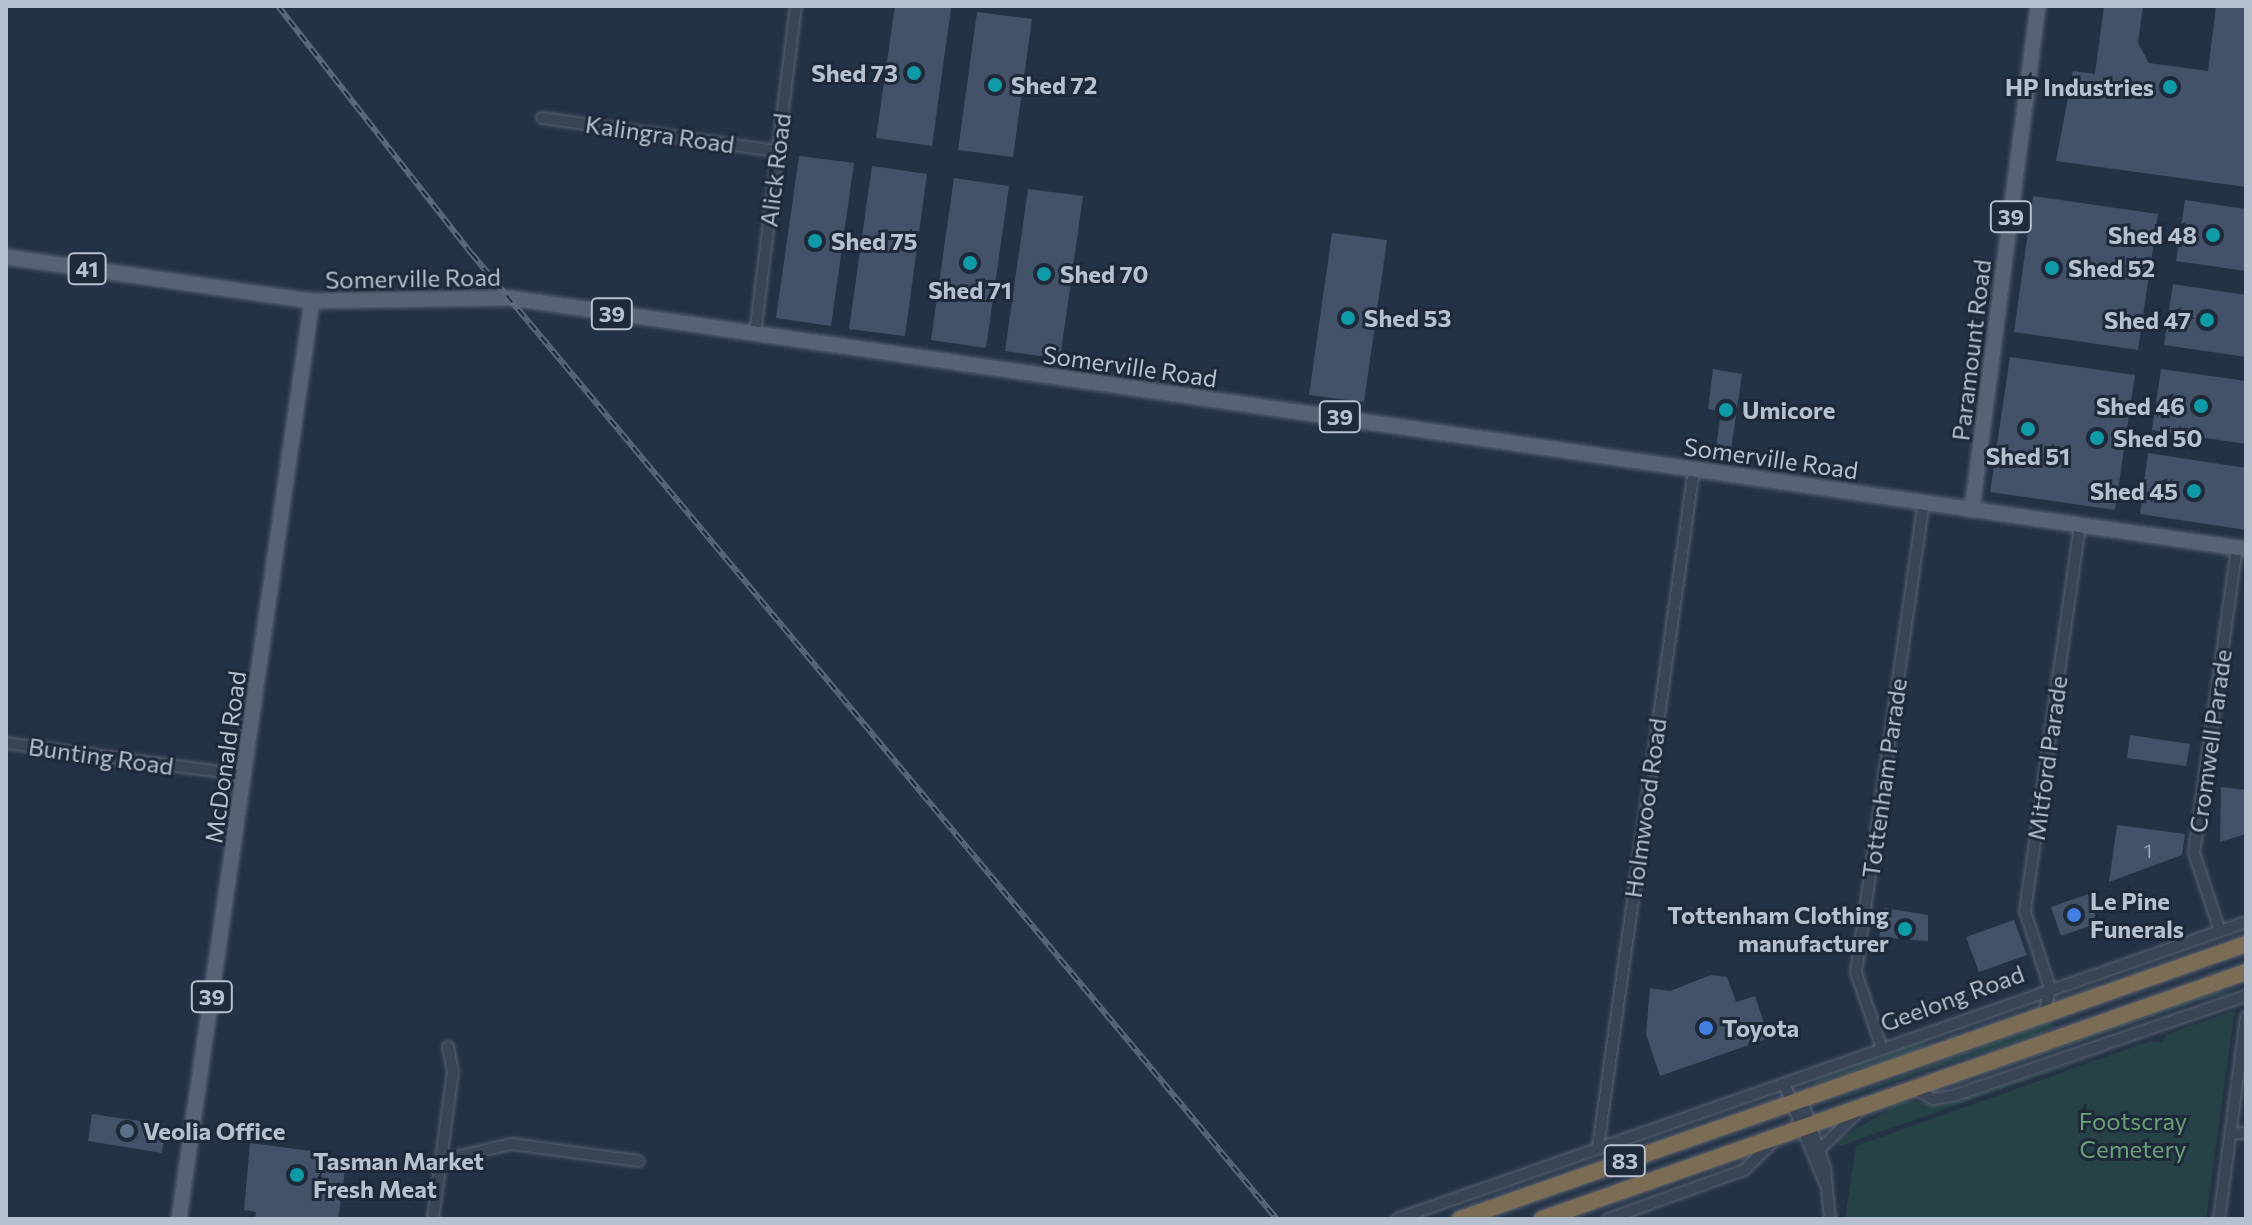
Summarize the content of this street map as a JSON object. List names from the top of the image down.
{
  "streets": {
    "highway": ["Geelong Road", "83"],
    "main road": [
      "39",
      "41",
      "Somerville Road",
      "Paramount Road",
      "McDonald Road"
    ],
    "street": [
      "Kalingra Road",
      "Alick Road",
      "Cromwell Parade",
      "Bunting Road",
      "Mitford Parade",
      "Tottenham Parade",
      "Holmwood Road"
    ]
  },
  "crossings": [
    ["Kalingra Road", "Alick Road"],
    ["Alick Road", "Somerville Road"],
    ["Somerville Road", "Paramount Road"],
    ["Somerville Road", "Cromwell Parade"],
    ["Somerville Road", "McDonald Road"],
    ["Somerville Road", "Mitford Parade"],
    ["Somerville Road", "Tottenham Parade"],
    ["Somerville Road", "Holmwood Road"],
    ["Cromwell Parade", "Geelong Road"],
    ["Bunting Road", "McDonald Road"],
    ["Mitford Parade", "Geelong Road"],
    ["Tottenham Parade", "Geelong Road"],
    ["Holmwood Road", "Geelong Road"]
  ],
  "parks": ["Footscray Cemetery"],
  "places": [
    "Shed 73",
    "Shed 72",
    "HP Industries",
    "Shed 48",
    "Shed 75",
    "Shed 71",
    "Shed 52",
    "Shed 70",
    "Shed 53",
    "Shed 47",
    "Shed 46",
    "Umicore",
    "Shed 51",
    "Shed 50",
    "Shed 45",
    "Le Pine Funerals",
    "Tottenham Clothing manufacturer",
    "Toyota",
    "Veolia Office",
    "Tasman Market Fresh Meat"
  ],
  "house_numbers": ["1"]
}
